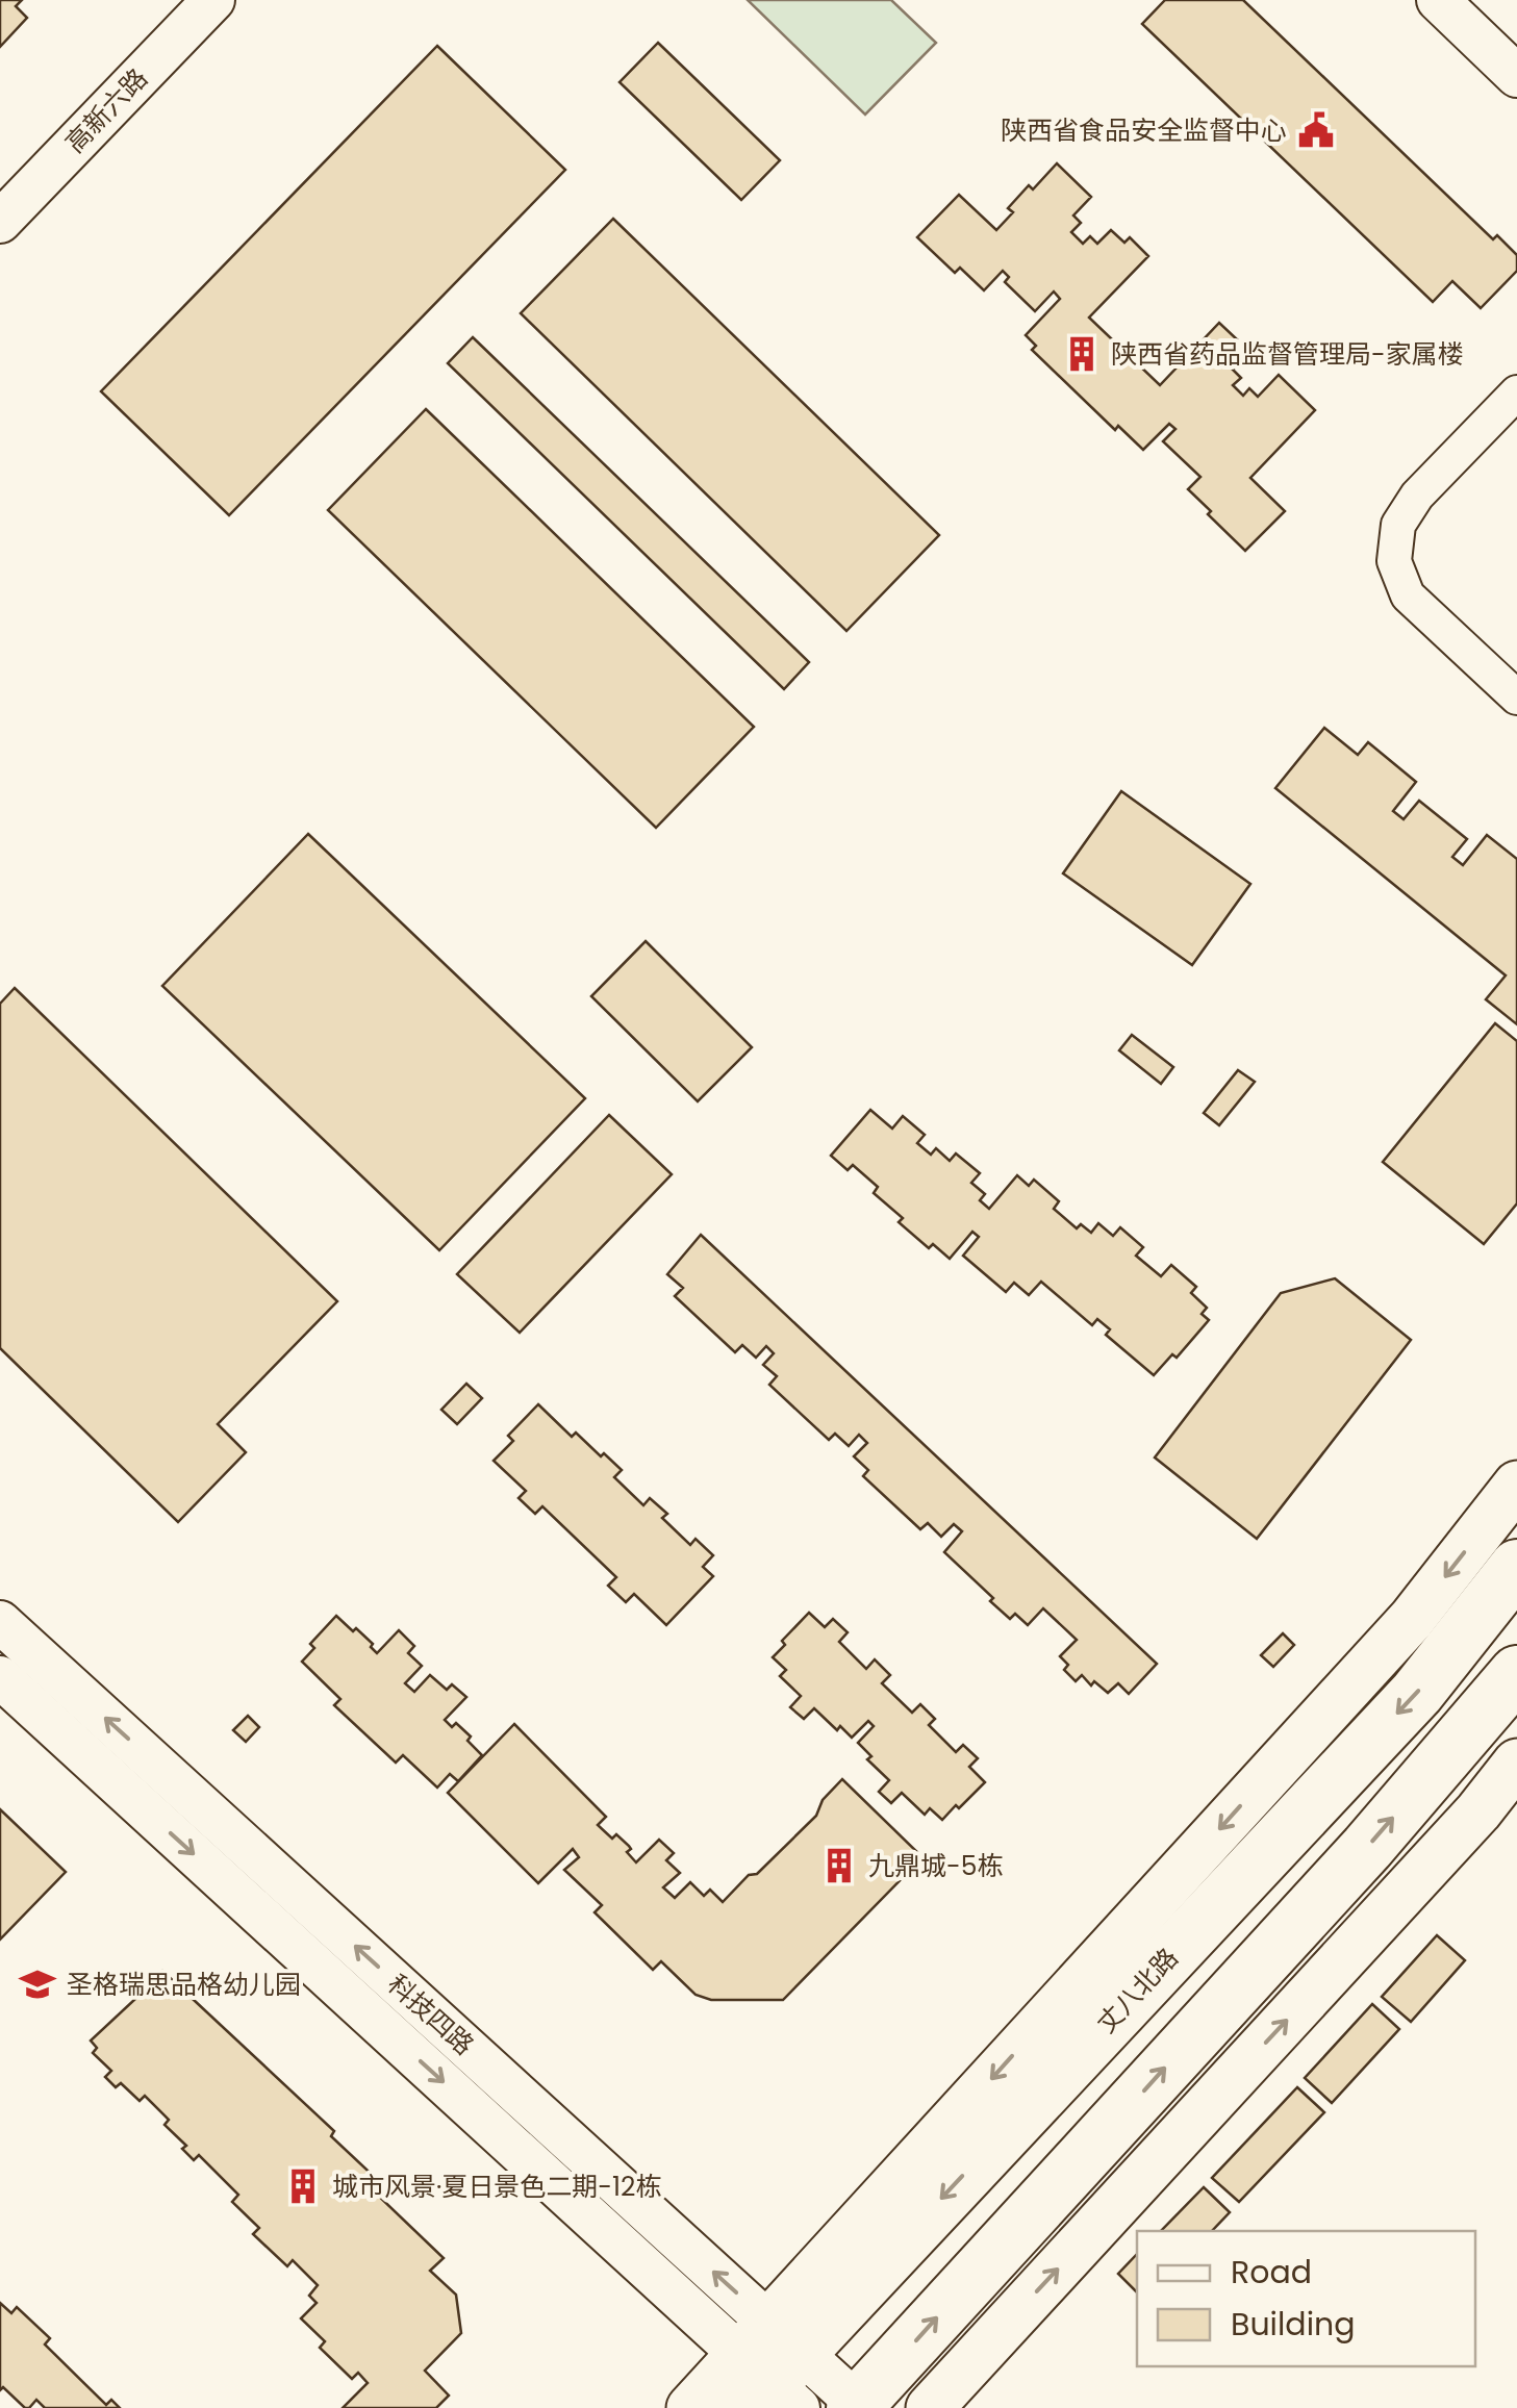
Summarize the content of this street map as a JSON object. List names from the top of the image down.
{
  "streets": {
    "main road": ["丈八北路"],
    "street": ["高新六路", "科技四路"]
  },
  "crossings": [
    ["丈八北路", "科技四路"]
  ],
  "places": {
    "public building": ["陕西省食品安全监督中心"],
    "building": ["陕西省药品监督管理局-家属楼", "九鼎城-5栋", "城市风景·夏日景色二期-12栋"],
    "school or university": ["圣格瑞思品格幼儿园"]
  },
  "legend": ["Road", "Building"]
}
